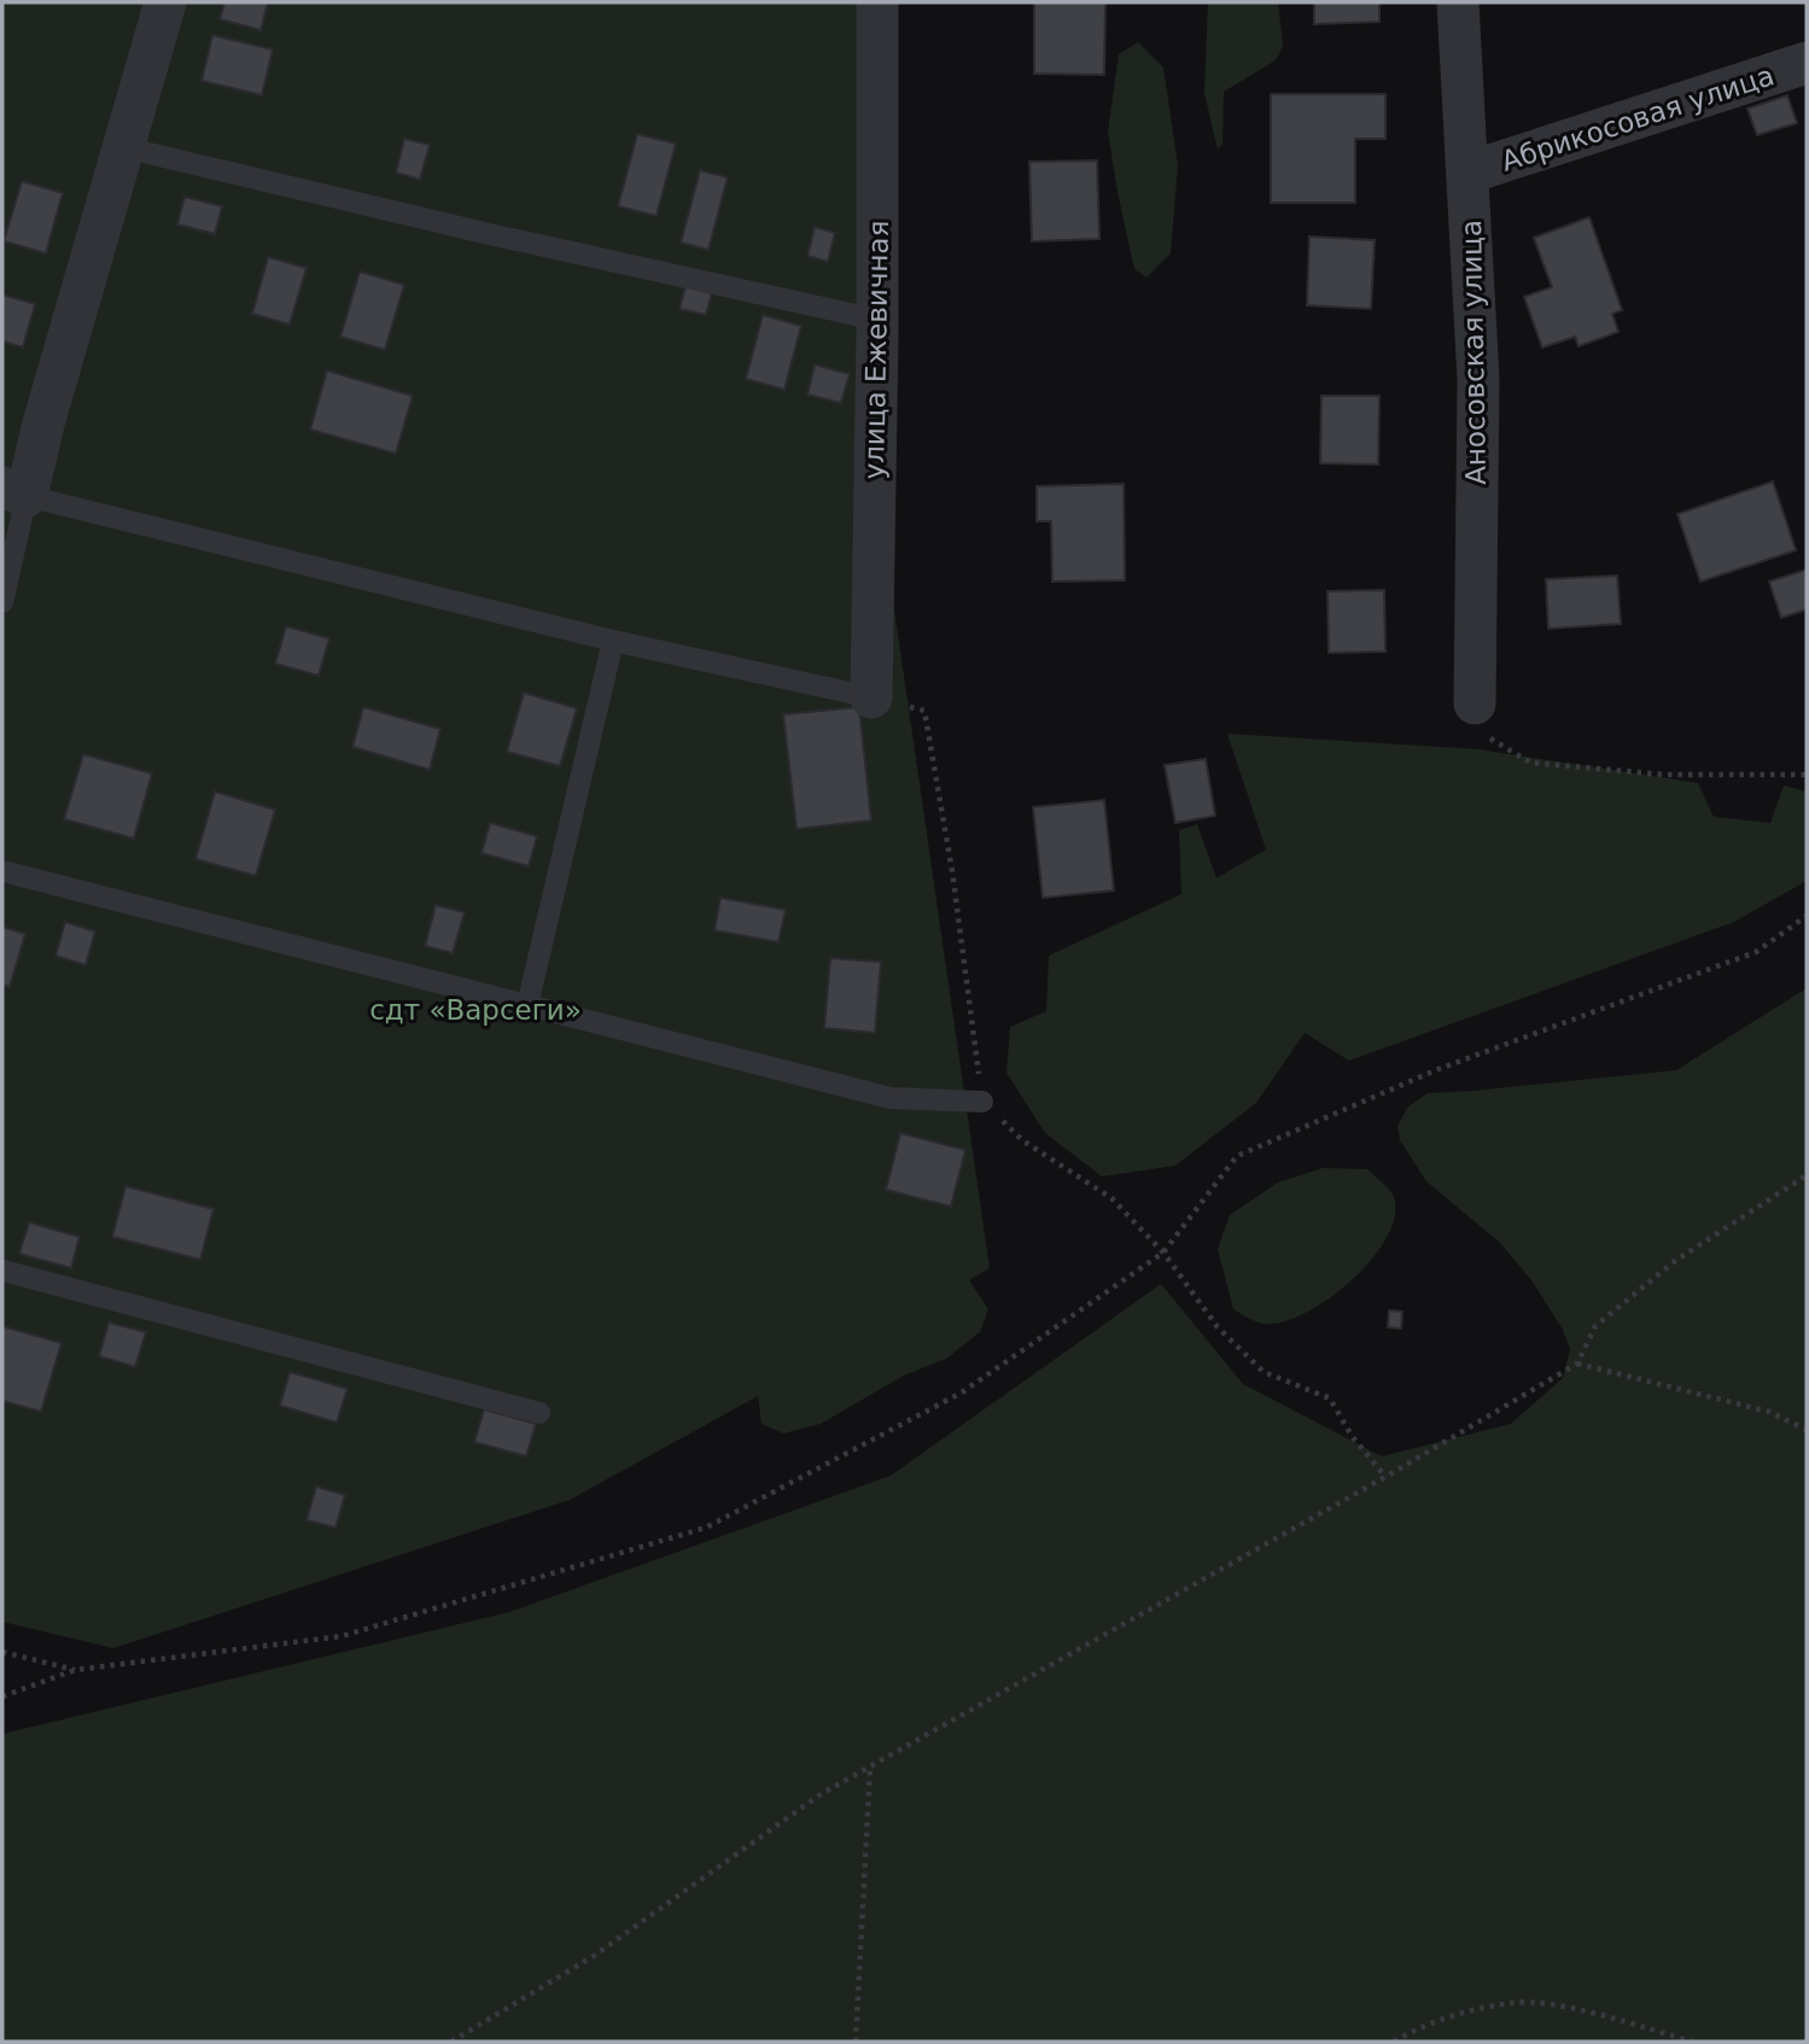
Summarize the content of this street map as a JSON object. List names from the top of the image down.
{
  "streets": {
    "street": ["Абрикосовая улица", "улица Ежевичная", "Аносовская улица"]
  },
  "crossings": [
    ["Абрикосовая улица", "Аносовская улица"]
  ],
  "parks": ["сдт «Варсеги»"]
}
